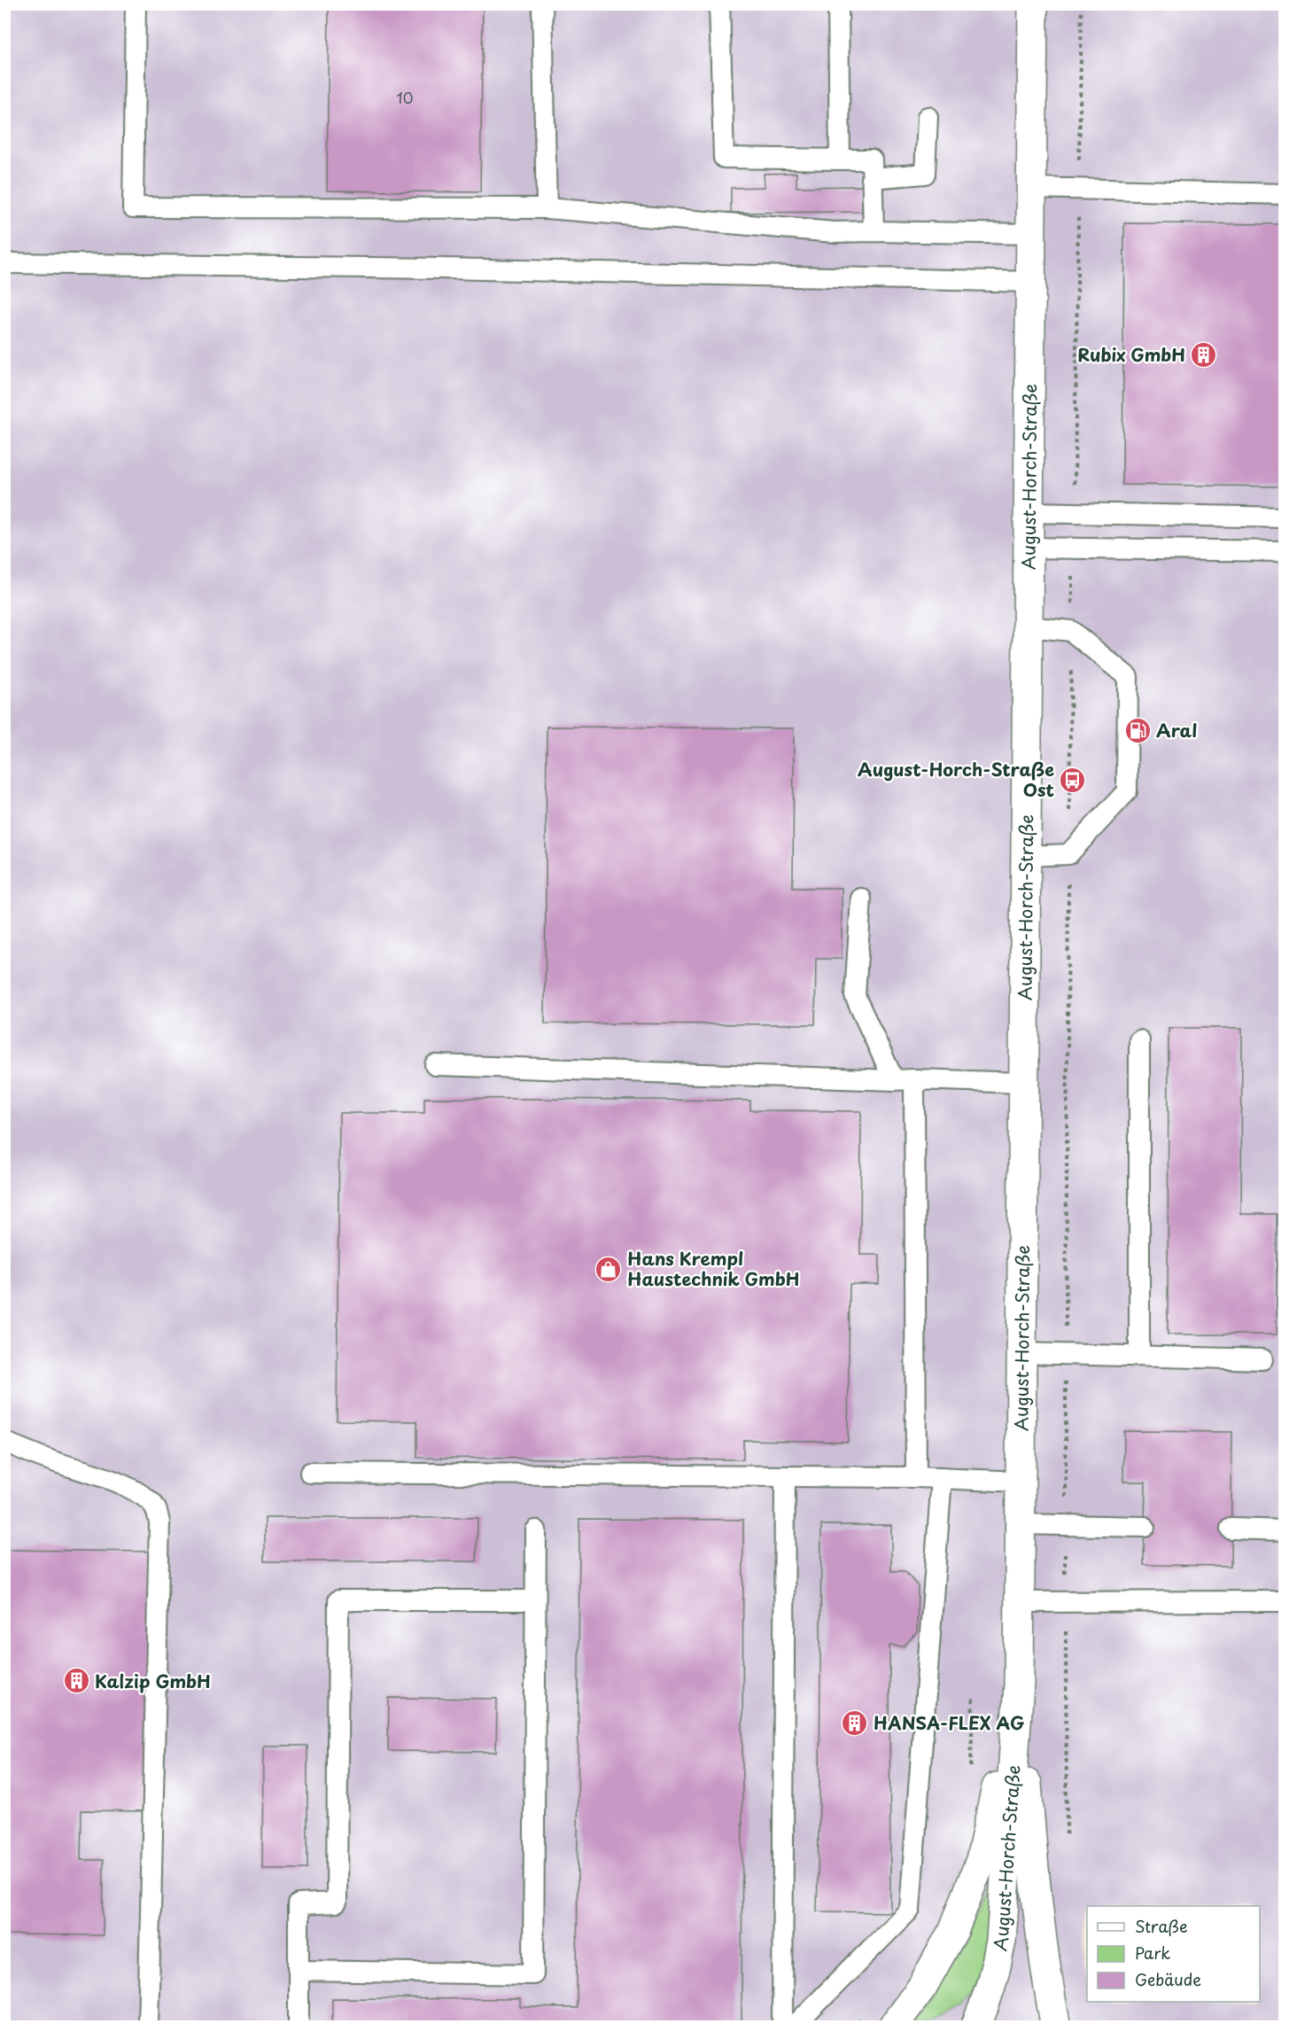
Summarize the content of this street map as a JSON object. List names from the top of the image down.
{
  "streets": {
    "main road": ["August-Horch-Straße"]
  },
  "places": {
    "building": ["Rubix GmbH", "Kalzip GmbH", "HANSA-FLEX AG"],
    "fuel station": ["Aral"],
    "bus stop": ["August-Horch-Straße Ost"],
    "shop": ["Hans Krempl Haustechnik GmbH"]
  },
  "house_numbers": ["10"],
  "legend": ["Straße", "Park", "Gebäude"]
}
